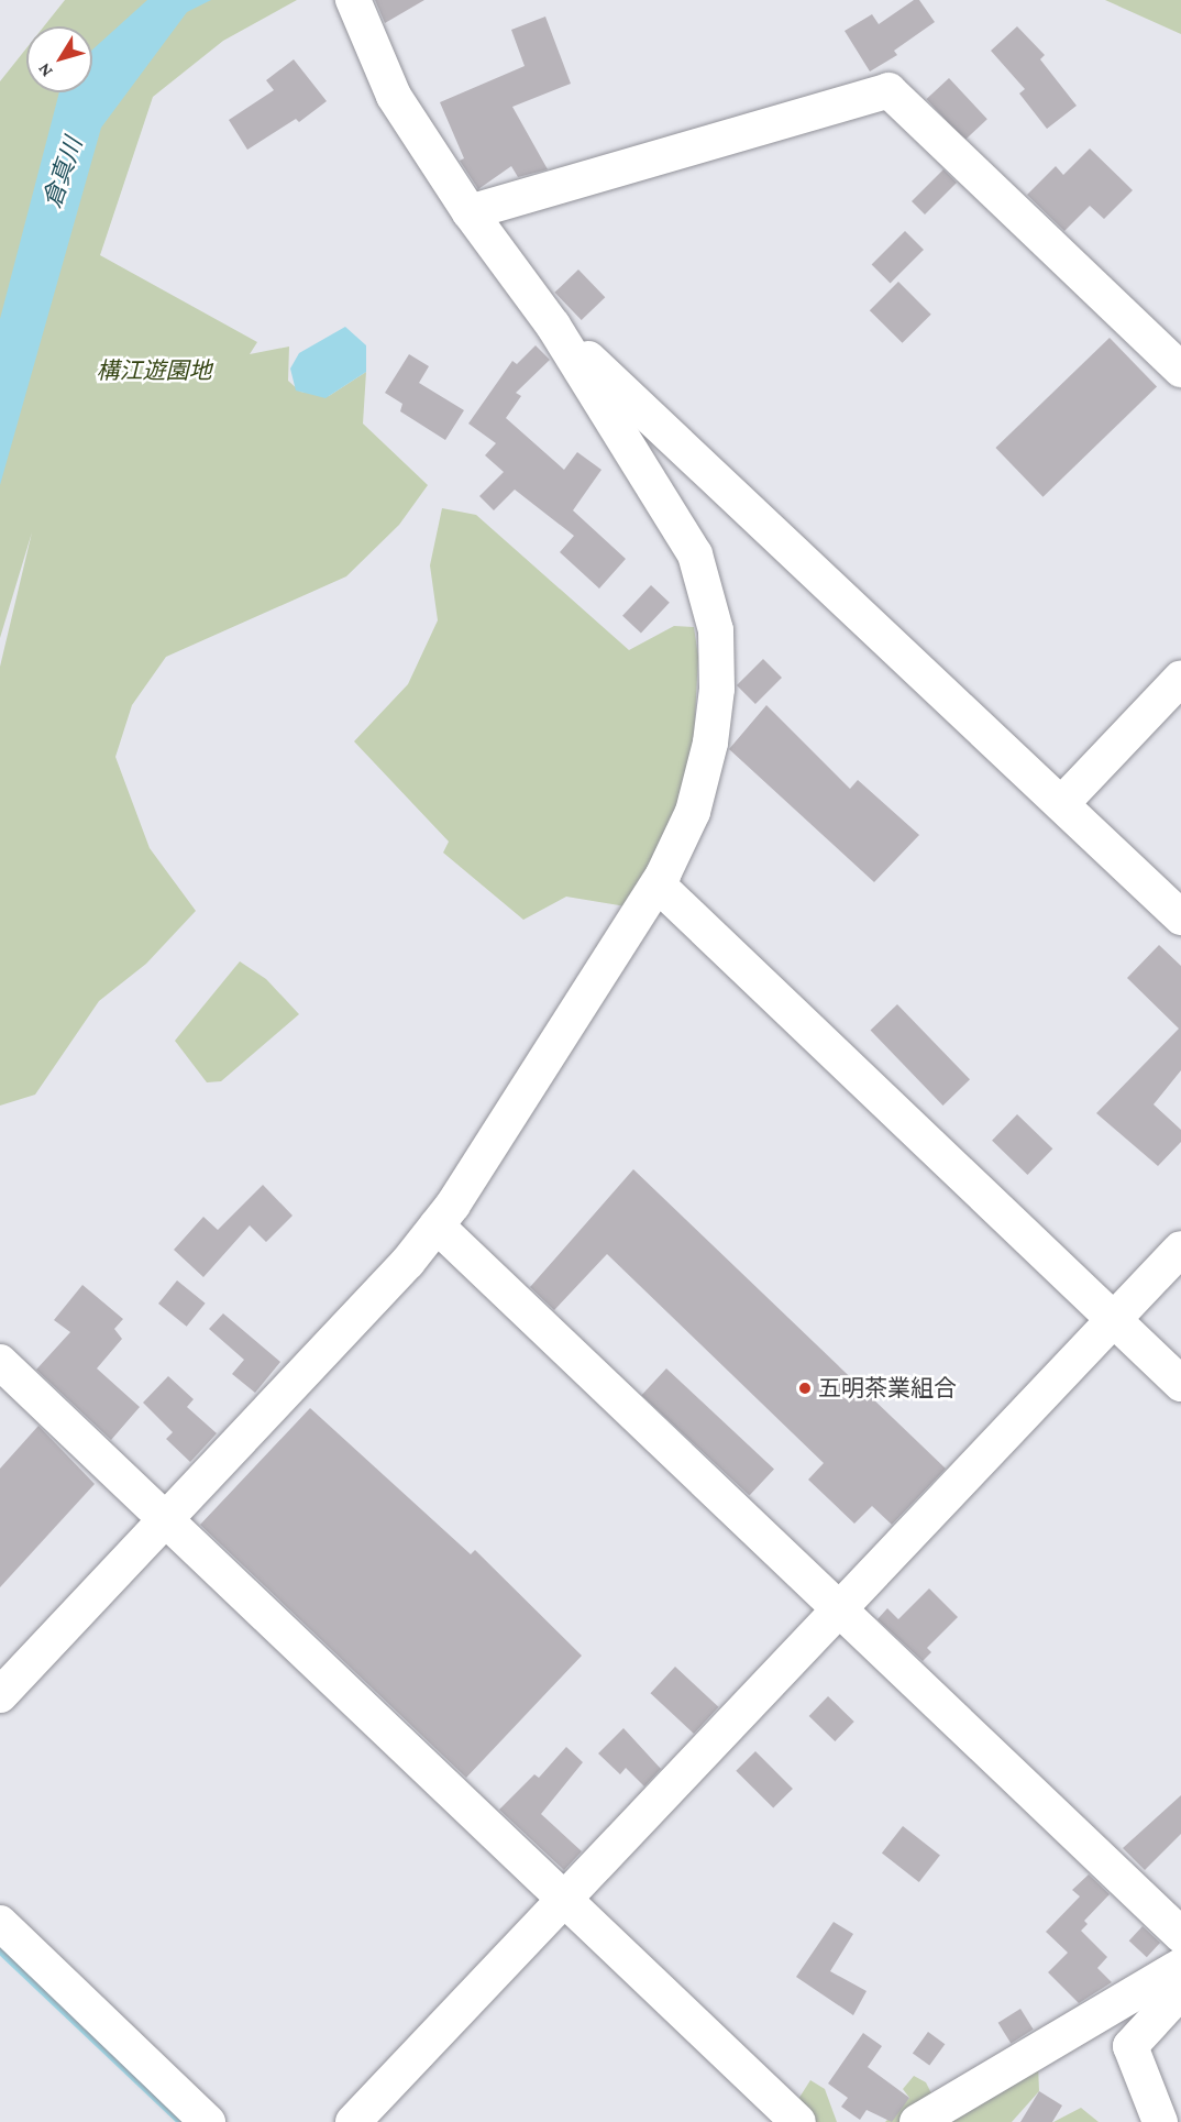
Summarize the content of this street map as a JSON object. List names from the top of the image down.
{
  "water": ["倉真川"],
  "parks": ["構江遊園地"],
  "places": ["五明茶業組合"],
  "north": "bottom left"
}
